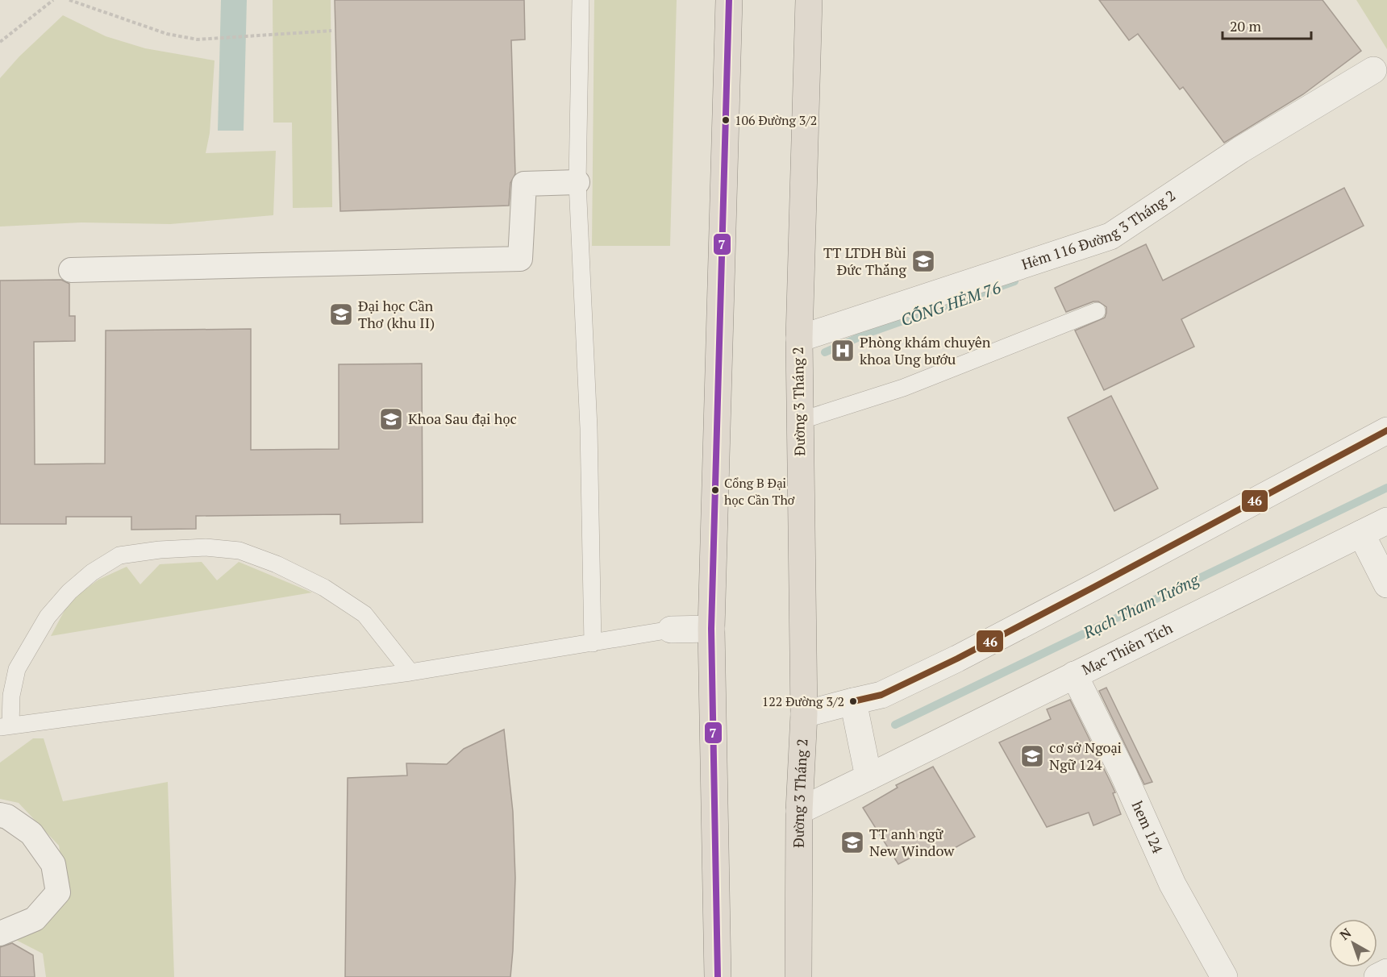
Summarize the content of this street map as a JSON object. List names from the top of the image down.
{
  "streets": {
    "highway": ["Đường 3 Tháng 2"],
    "street": ["Hẻm 116 Đường 3 Tháng 2", "Mạc Thiên Tích", "hem 124"]
  },
  "crossings": [
    ["Hẻm 116 Đường 3 Tháng 2", "Đường 3 Tháng 2"],
    ["Đường 3 Tháng 2", "Mạc Thiên Tích"],
    ["Mạc Thiên Tích", "hem 124"]
  ],
  "water": ["CỐNG HẺM 76", "Rạch Tham Tướng"],
  "places": {
    "other": ["106 Đường 3/2", "Cổng B Đại học Cần Thơ", "122 Đường 3/2"],
    "school or university": [
      "TT LTDH Bùi Đức Thắng",
      "Đại học Cần Thơ (khu II)",
      "Khoa Sau đại học",
      "cơ sở Ngoại Ngữ 124",
      "TT anh ngữ New Window"
    ],
    "hospital": ["Phòng khám chuyên khoa Ung bướu"]
  },
  "lines": ["transit line 7", "transit line 46"],
  "scale_bar": "20 m",
  "north": "top left"
}
